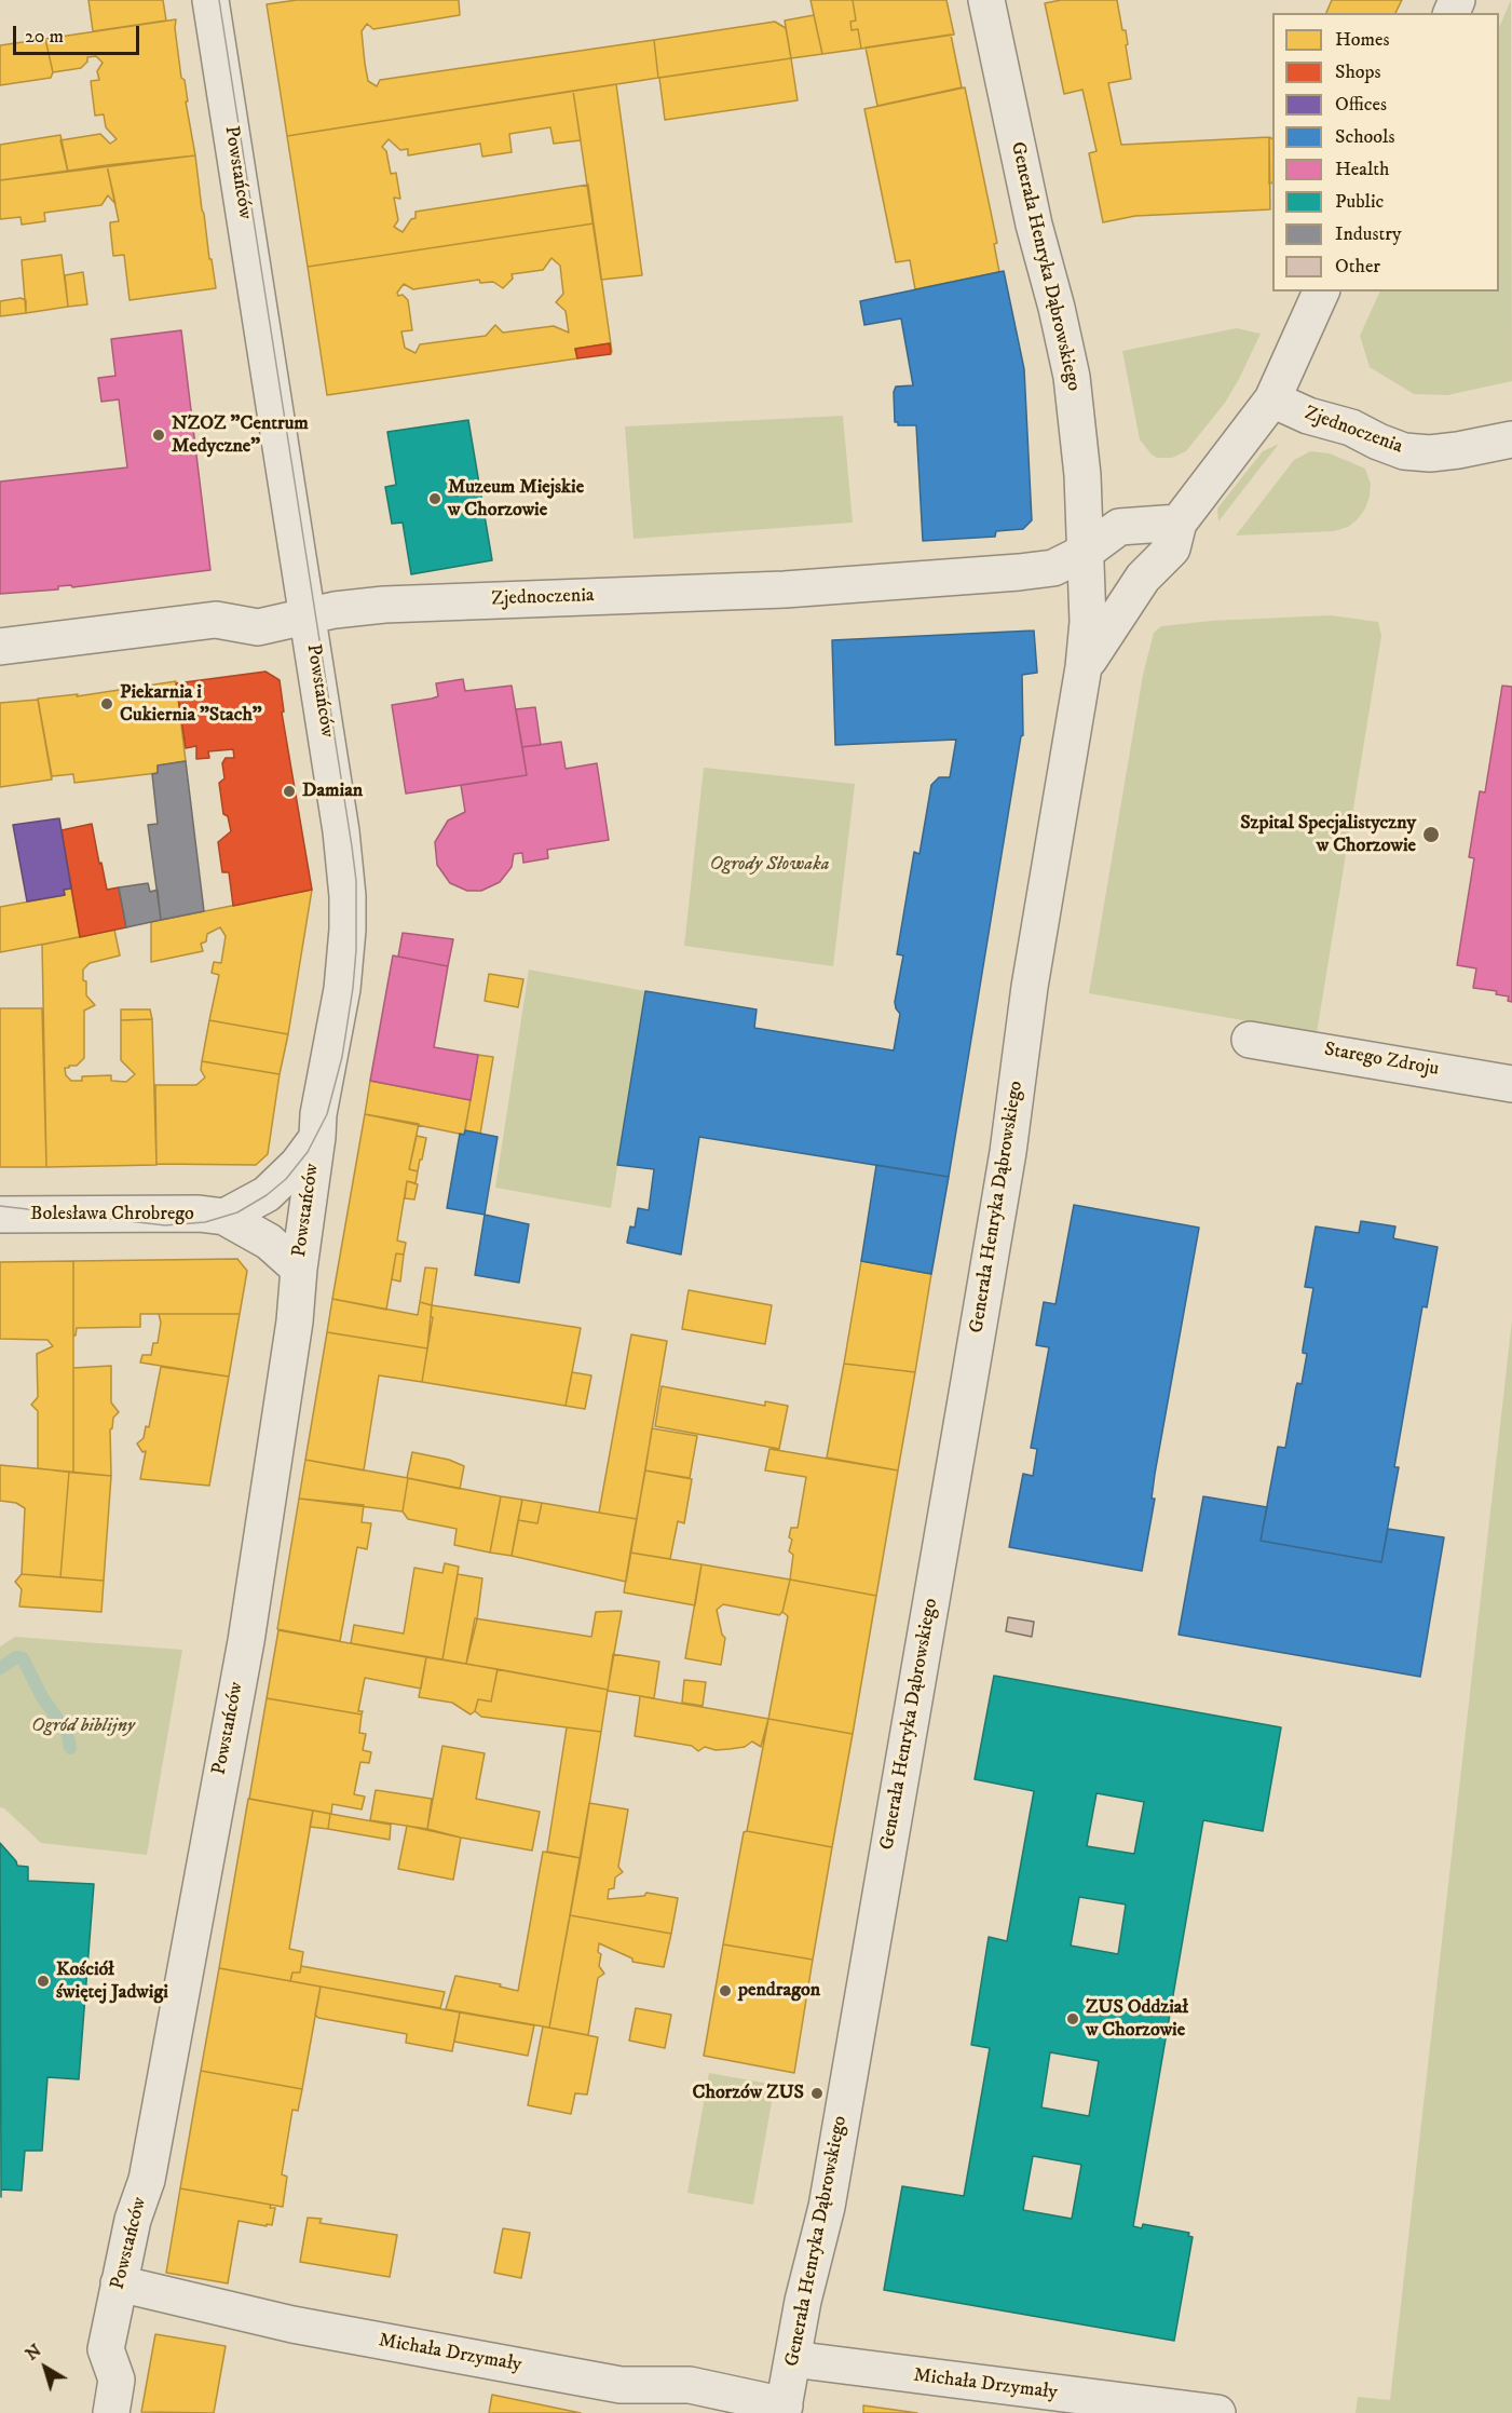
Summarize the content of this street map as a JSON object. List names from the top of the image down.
{
  "streets": {
    "street": [
      "Powstańców",
      "Generała Henryka Dąbrowskiego",
      "Zjednoczenia",
      "Starego Zdroju",
      "Bolesława Chrobrego",
      "Michała Drzymały"
    ]
  },
  "crossings": [
    ["Powstańców", "Zjednoczenia"],
    ["Powstańców", "Bolesława Chrobrego"],
    ["Powstańców", "Michała Drzymały"],
    ["Generała Henryka Dąbrowskiego", "Zjednoczenia"],
    ["Generała Henryka Dąbrowskiego", "Michała Drzymały"]
  ],
  "parks": ["Ogrody Słowaka", "Ogród biblijny"],
  "places": [
    "NZOZ \"Centrum Medyczne\"",
    "Muzeum Miejskie w Chorzowie",
    "Piekarnia i Cukiernia \"Stach\"",
    "Damian",
    "Szpital Specjalistyczny w Chorzowie",
    "Kościół świętej Jadwigi",
    "pendragon",
    "ZUS Oddział w Chorzowie",
    "Chorzów ZUS"
  ],
  "legend": [
    "Homes",
    "Shops",
    "Offices",
    "Schools",
    "Health",
    "Public",
    "Industry",
    "Other"
  ],
  "scale_bar": "20 m",
  "north": "top left"
}
